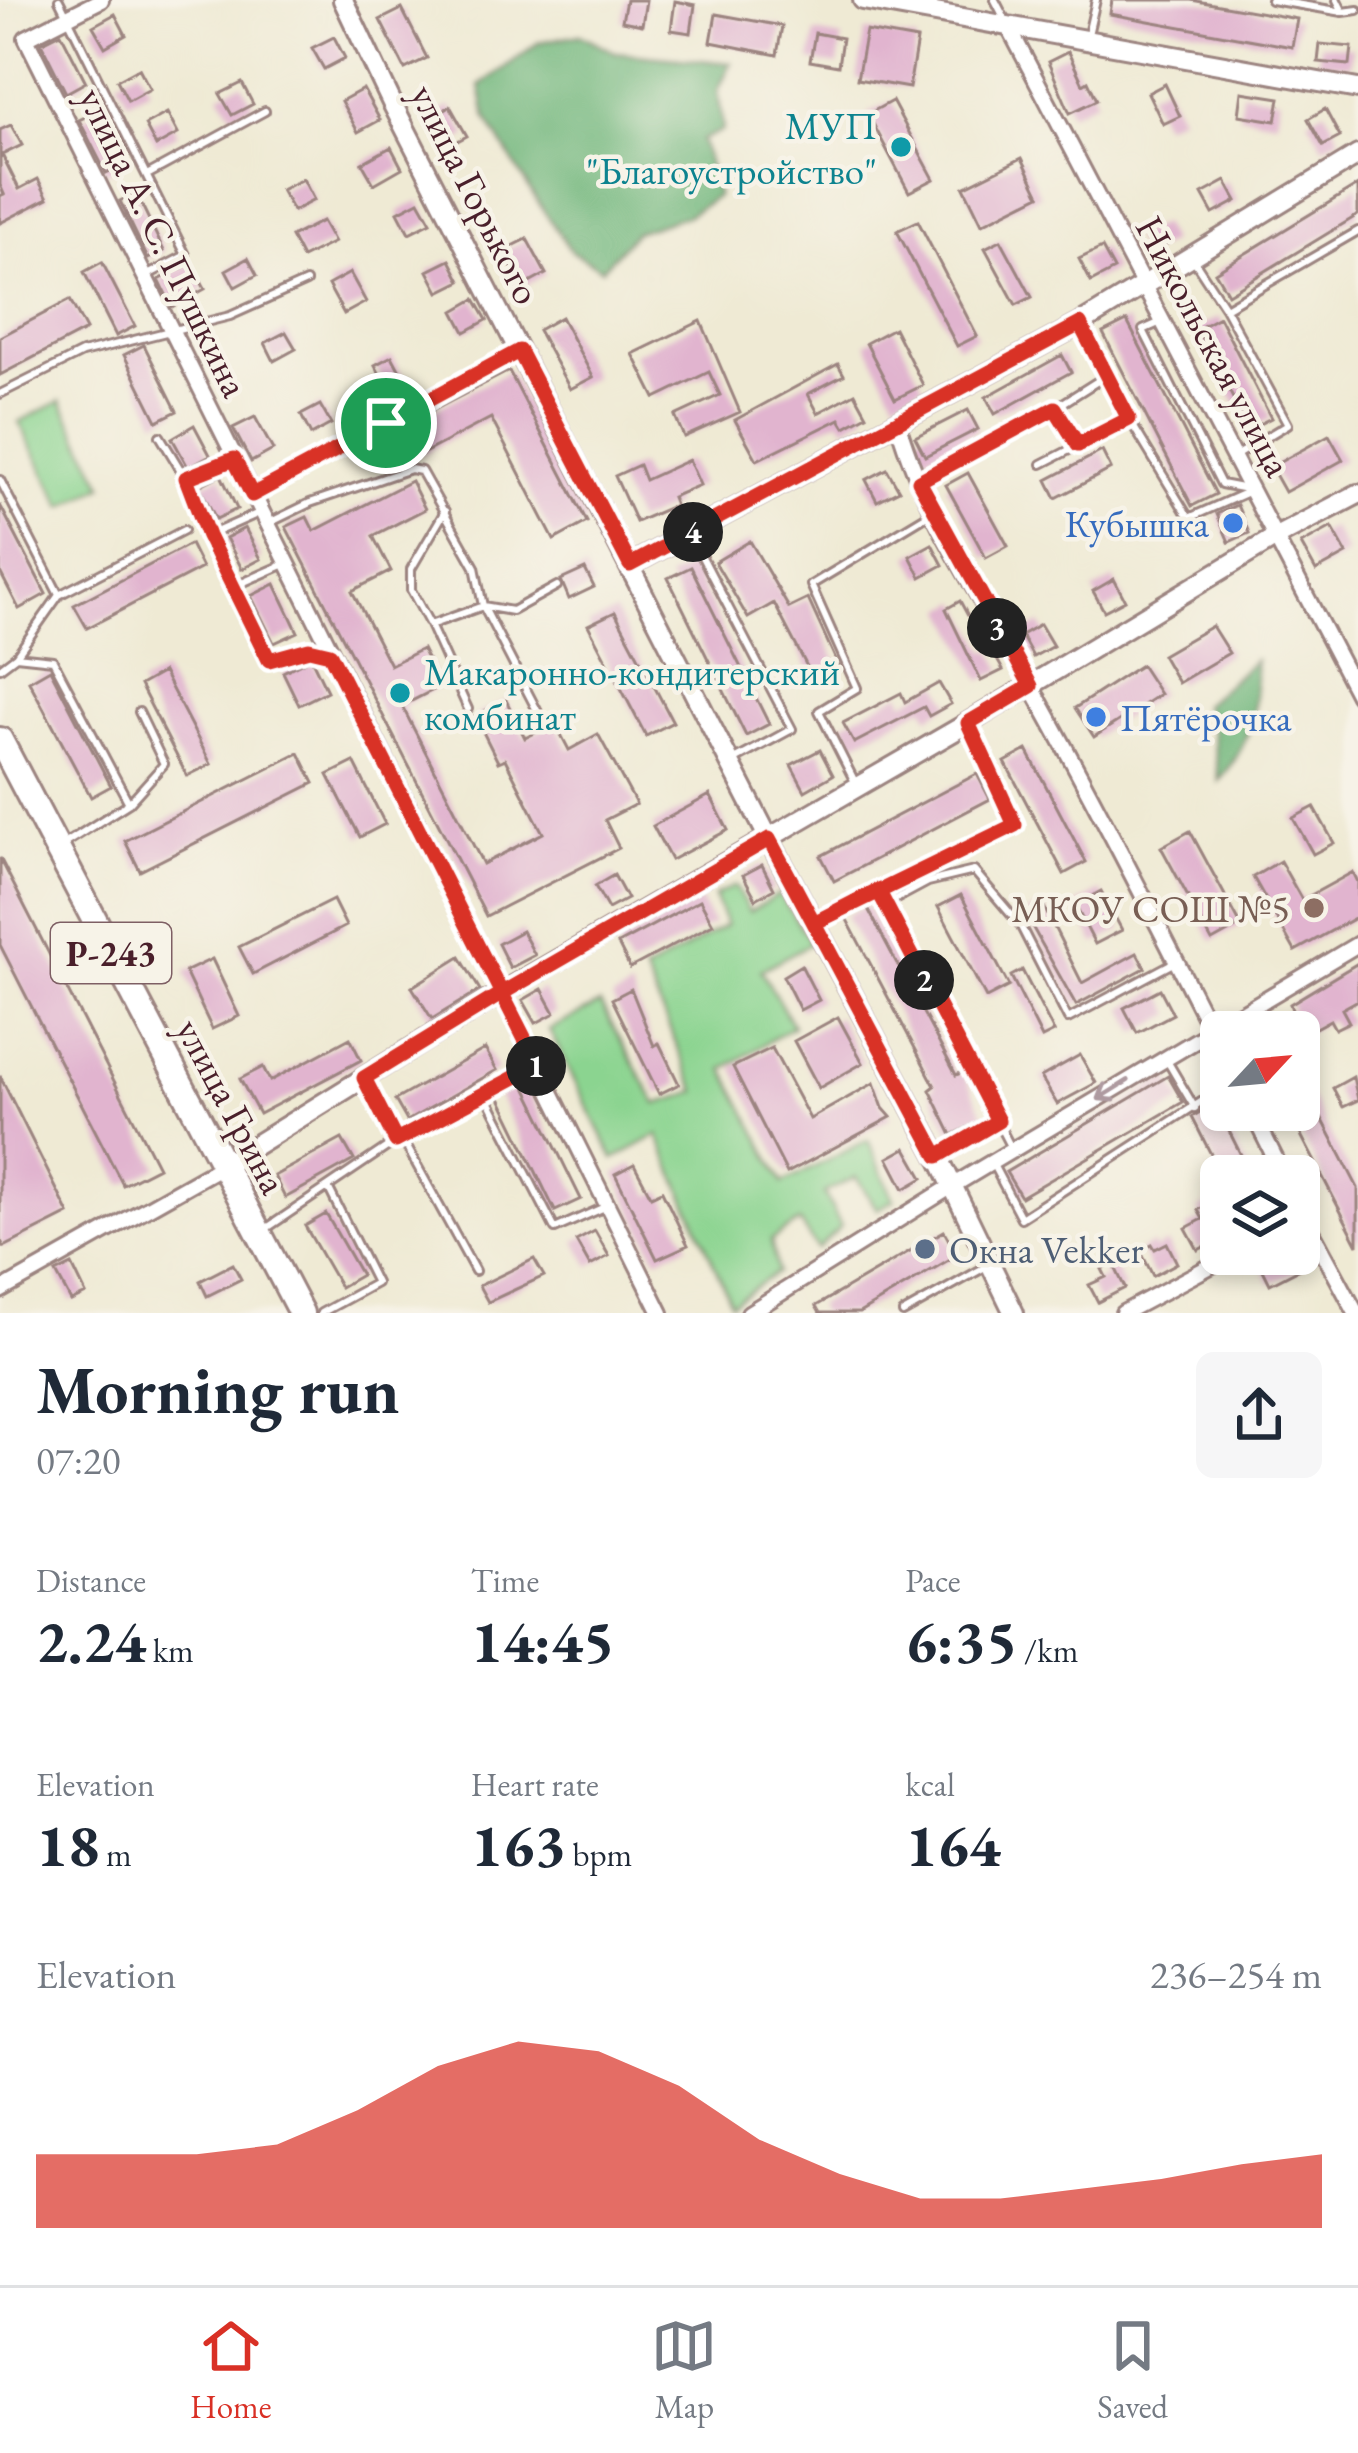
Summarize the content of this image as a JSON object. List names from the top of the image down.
{
  "streets": {
    "highway": ["Р-243", "улица Грина"],
    "street": ["улица Горького", "улица А. С. Пушкина", "Никольская улица"]
  },
  "places": [
    "МУП \"Благоустройство\"",
    "Кубышка",
    "Макаронно-кондитерский комбинат",
    "Пятёрочка",
    "МКОУ СОШ №5",
    "Окна Vekker"
  ],
  "north": "top right",
  "page": {
    "pins": [
      "4",
      "3",
      "2",
      "1"
    ],
    "heading": ["Morning run", "07:20"],
    "stats": [
      ["Distance", "2.24 km"],
      ["Time", "14:45"],
      ["Pace", "6:35 /km"],
      ["Elevation", "18 m"],
      ["Heart rate", "163 bpm"],
      ["kcal", "164"]
    ],
    "chart": ["Elevation", "236–254 m"],
    "tabs": ["Home", "Map", "Saved"]
  }
}
